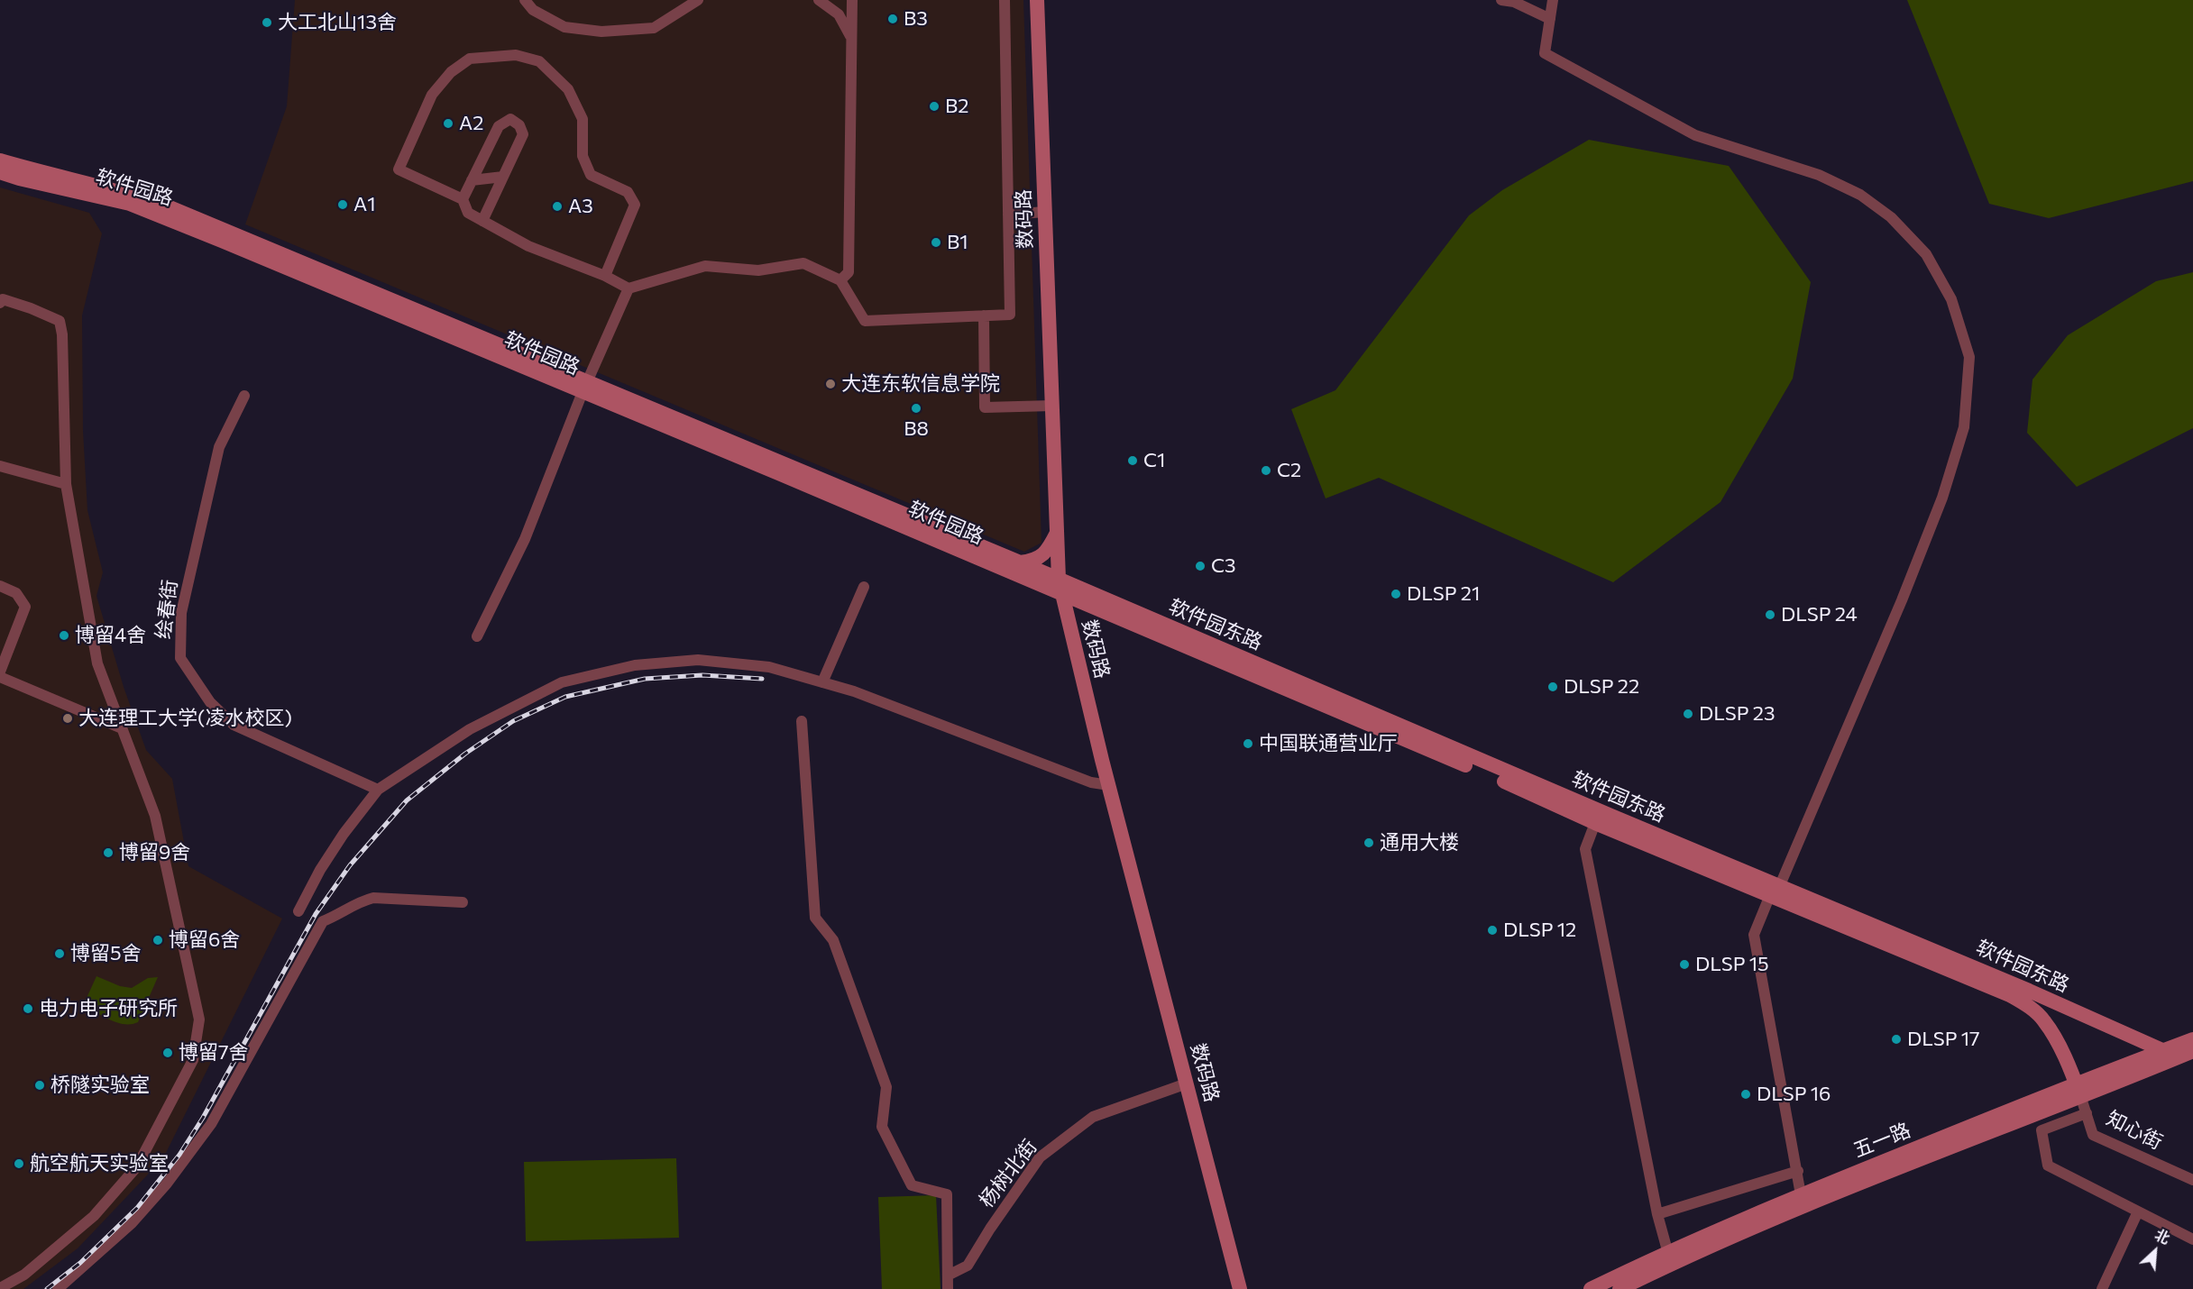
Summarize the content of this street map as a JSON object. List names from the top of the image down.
{
  "streets": {
    "main road": [
      "软件园路",
      "数码路",
      "软件园东路",
      "五一路"
    ],
    "street": ["绘春街", "知心街", "杨树北街"]
  },
  "crossings": [
    ["软件园路", "数码路"],
    ["软件园路", "软件园东路"],
    ["数码路", "软件园东路"],
    ["数码路", "杨树北街"],
    ["软件园东路", "知心街"],
    ["软件园东路", "五一路"],
    ["知心街", "五一路"]
  ],
  "places": [
    "B3",
    "大工北山13舍",
    "B2",
    "A2",
    "A1",
    "A3",
    "B1",
    "大连东软信息学院",
    "B8",
    "C1",
    "C2",
    "C3",
    "DLSP 21",
    "DLSP 24",
    "博留4舍",
    "DLSP 22",
    "DLSP 23",
    "大连理工大学(凌水校区)",
    "中国联通营业厅",
    "通用大楼",
    "博留9舍",
    "DLSP 12",
    "博留6舍",
    "博留5舍",
    "DLSP 15",
    "电力电子研究所",
    "DLSP 17",
    "博留7舍",
    "桥隧实验室",
    "DLSP 16",
    "航空航天实验室"
  ],
  "north": "top right"
}
